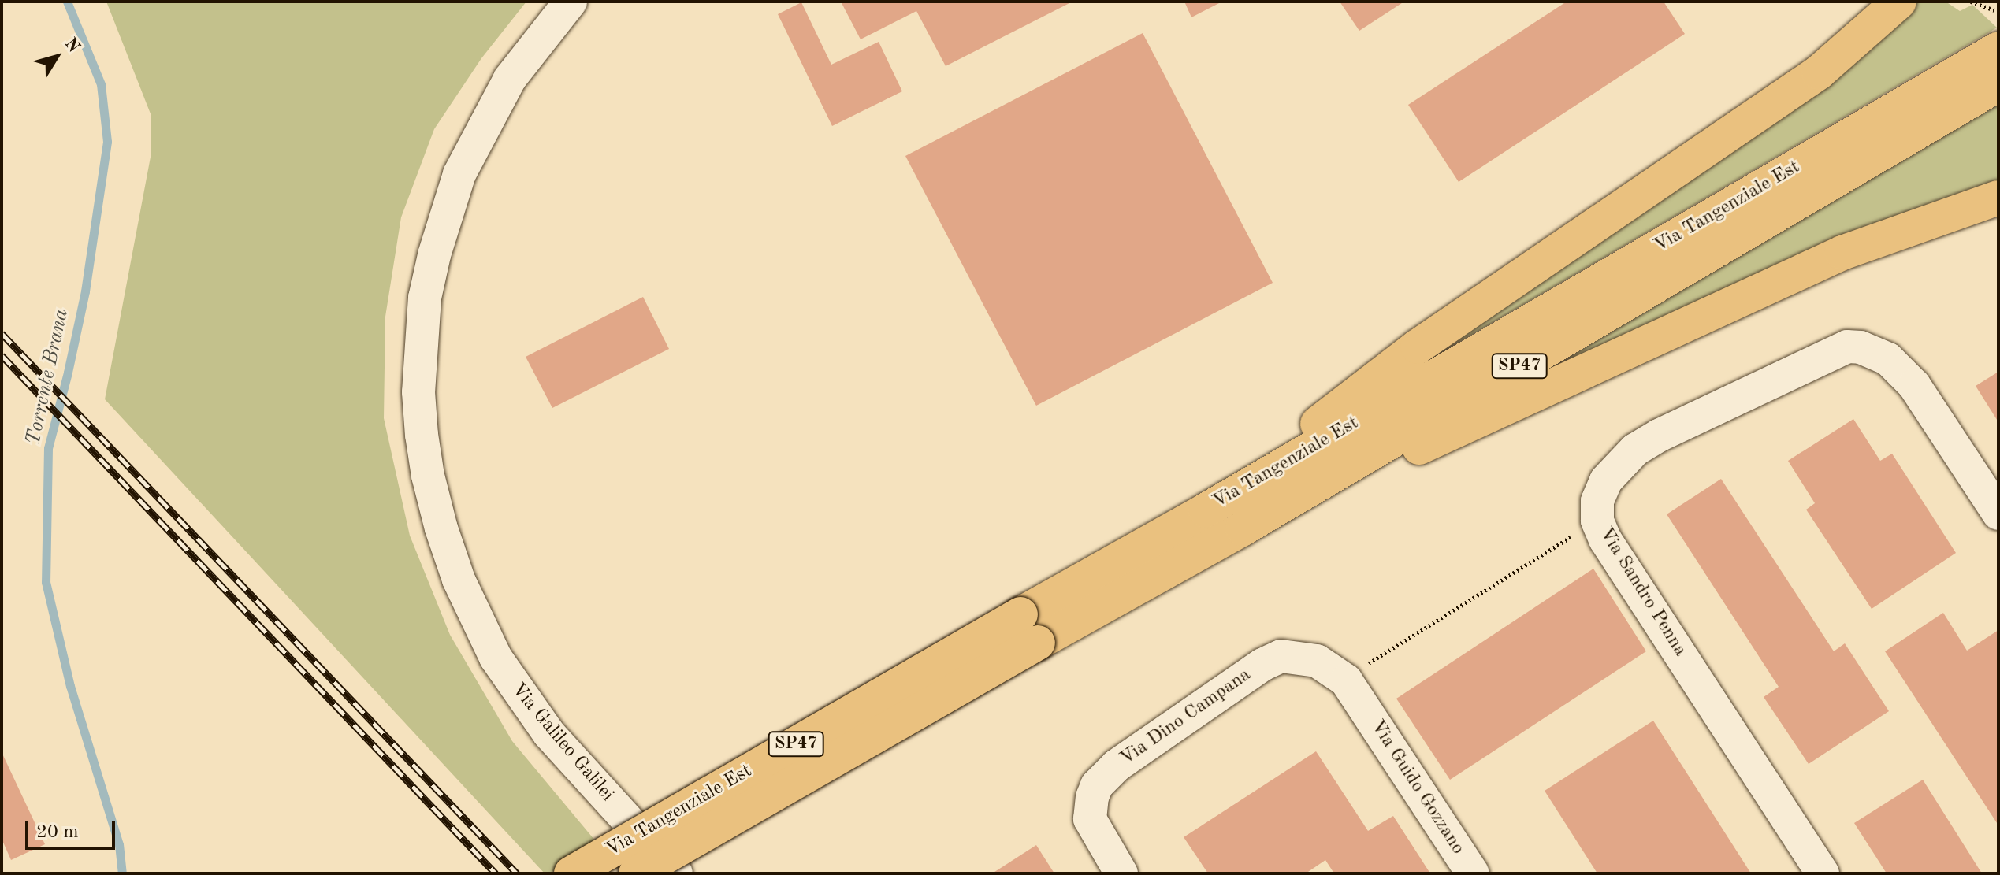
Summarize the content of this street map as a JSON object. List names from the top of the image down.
{
  "streets": {
    "main road": ["Via Tangenziale Est", "SP47"],
    "street": [
      "Via Sandro Penna",
      "Via Dino Campana",
      "Via Galileo Galilei",
      "Via Guido Gozzano"
    ]
  },
  "crossings": [
    ["Via Dino Campana", "Via Guido Gozzano"]
  ],
  "water": ["Torrente Brana"],
  "scale_bar": "20 m",
  "north": "top right"
}
